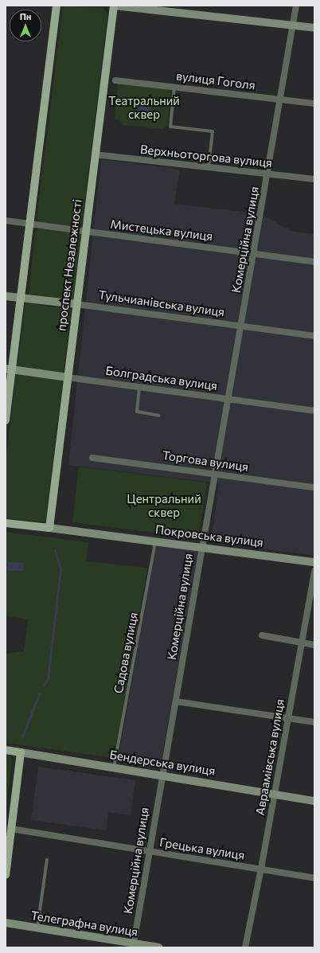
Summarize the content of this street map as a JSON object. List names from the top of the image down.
{
  "streets": {
    "main road": [
      "проспект Незалежності",
      "Тульчианівська вулиця",
      "Болградська вулиця",
      "Покровська вулиця",
      "Бендерська вулиця",
      "Телеграфна вулиця"
    ],
    "street": [
      "вулиця Гоголя",
      "Верхньоторгова вулиця",
      "Мистецька вулиця",
      "Комерційна вулиця",
      "Торгова вулиця",
      "Авраамівська вулиця",
      "Грецька вулиця"
    ],
    "lane": ["Садова вулиця"]
  },
  "crossings": [
    ["вулиця Гоголя", "Комерційна вулиця"],
    ["Верхньоторгова вулиця", "Комерційна вулиця"],
    ["Верхньоторгова вулиця", "проспект Незалежності"],
    ["Мистецька вулиця", "Комерційна вулиця"],
    ["Мистецька вулиця", "проспект Незалежності"],
    ["Комерційна вулиця", "Тульчианівська вулиця"],
    ["Комерційна вулиця", "Болградська вулиця"],
    ["Комерційна вулиця", "Торгова вулиця"],
    ["Комерційна вулиця", "Покровська вулиця"],
    ["Комерційна вулиця", "Бендерська вулиця"],
    ["Комерційна вулиця", "Грецька вулиця"],
    ["Комерційна вулиця", "Телеграфна вулиця"],
    ["проспект Незалежності", "Тульчианівська вулиця"],
    ["проспект Незалежності", "Болградська вулиця"],
    ["проспект Незалежності", "Покровська вулиця"],
    ["Покровська вулиця", "Садова вулиця"],
    ["Садова вулиця", "Бендерська вулиця"],
    ["Авраамівська вулиця", "Бендерська вулиця"],
    ["Авраамівська вулиця", "Грецька вулиця"]
  ],
  "parks": ["Театральний сквер", "Центральний сквер"],
  "north": "top"
}
